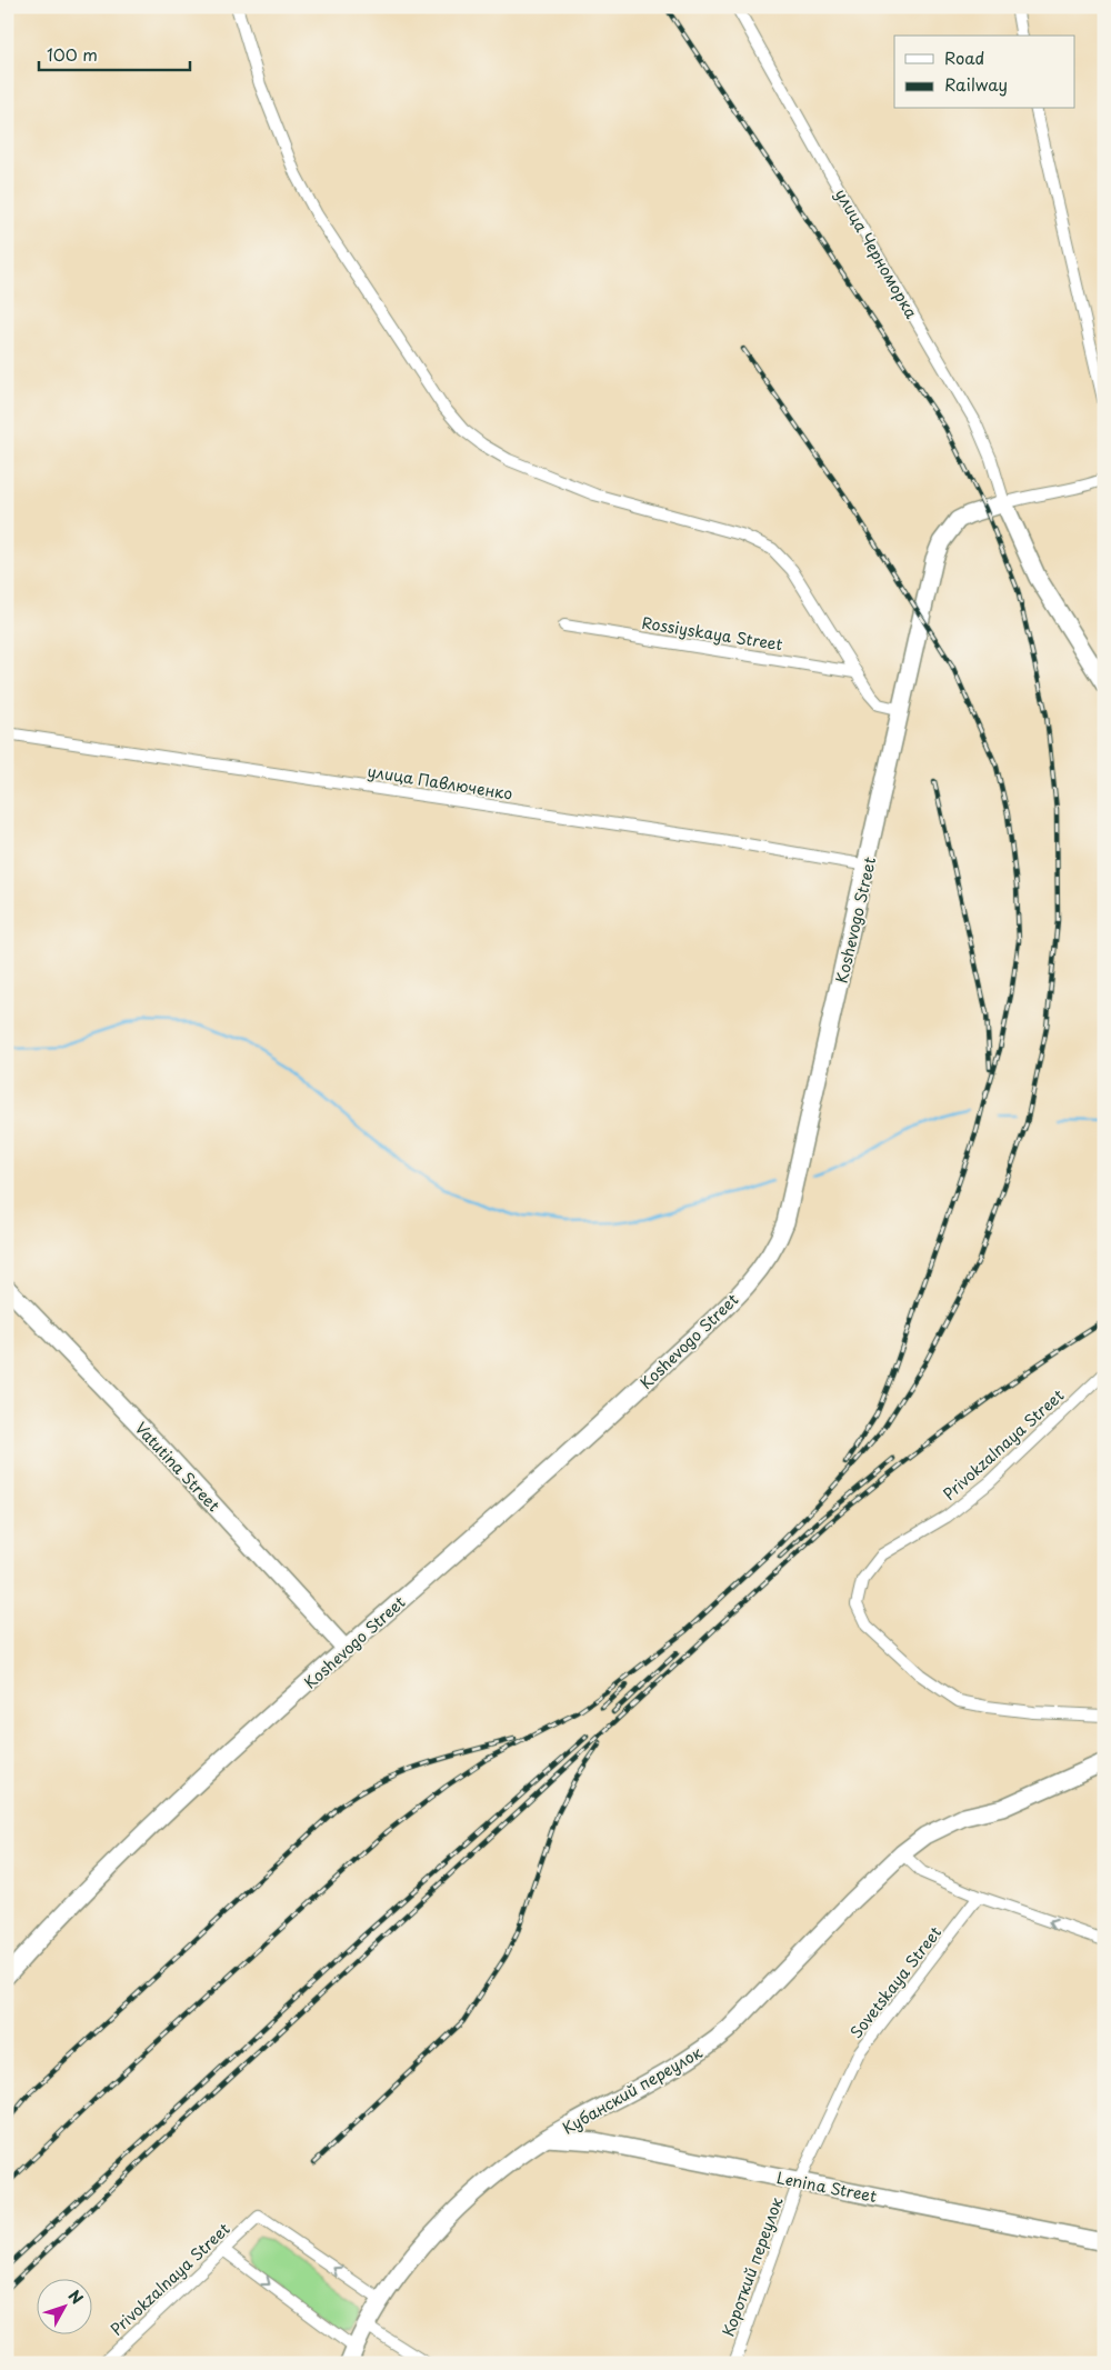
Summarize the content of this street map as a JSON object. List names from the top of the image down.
{
  "streets": {
    "street": [
      "улица Черноморка",
      "Rossiyskaya Street",
      "улица Павлюченко",
      "Koshevogo Street",
      "Privokzalnaya Street",
      "Vatutina Street",
      "Sovetskaya Street",
      "Кубанский переулок",
      "Lenina Street",
      "Короткий переулок"
    ]
  },
  "crossings": [
    ["улица Черноморка", "Koshevogo Street"],
    ["улица Павлюченко", "Koshevogo Street"],
    ["Koshevogo Street", "Vatutina Street"],
    ["Privokzalnaya Street", "Кубанский переулок"],
    ["Sovetskaya Street", "Lenina Street"],
    ["Sovetskaya Street", "Короткий переулок"],
    ["Кубанский переулок", "Lenina Street"],
    ["Lenina Street", "Короткий переулок"]
  ],
  "legend": ["Road", "Railway"],
  "scale_bar": "100 m",
  "north": "top right"
}
